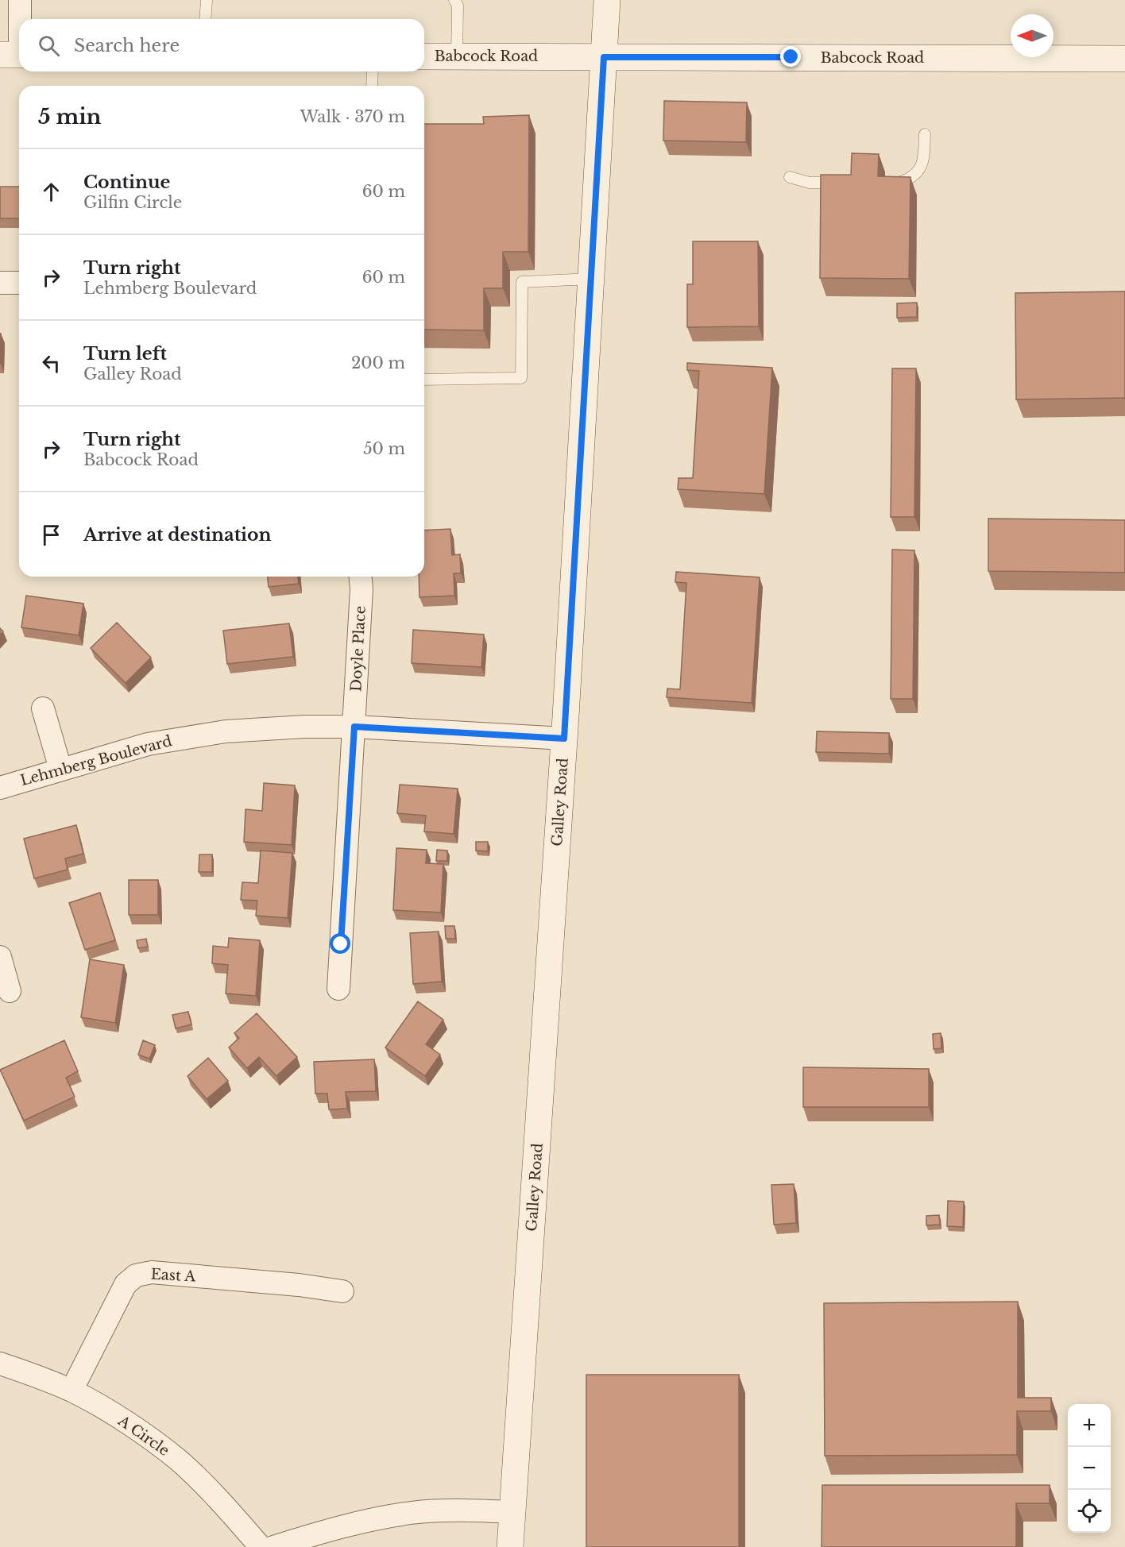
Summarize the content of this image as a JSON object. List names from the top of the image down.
{
  "streets": {
    "main road": ["Babcock Road", "Galley Road"],
    "street": [
      "Doyle Place",
      "Lehmberg Boulevard",
      "East A",
      "A Circle"
    ]
  },
  "crossings": [
    ["Babcock Road", "Galley Road"],
    ["Doyle Place", "Lehmberg Boulevard"],
    ["Lehmberg Boulevard", "Galley Road"],
    ["East A", "A Circle"]
  ],
  "north": "left",
  "page": {
    "search": "Search here",
    "heading": ["5 min", "Walk · 370 m"],
    "list": [
      ["Continue", "Gilfin Circle", "60 m"],
      ["Turn right", "Lehmberg Boulevard", "60 m"],
      ["Turn left", "Galley Road", "200 m"],
      ["Turn right", "Babcock Road", "50 m"],
      "Arrive at destination"
    ],
    "map_buttons": ["+", "−"]
  }
}
